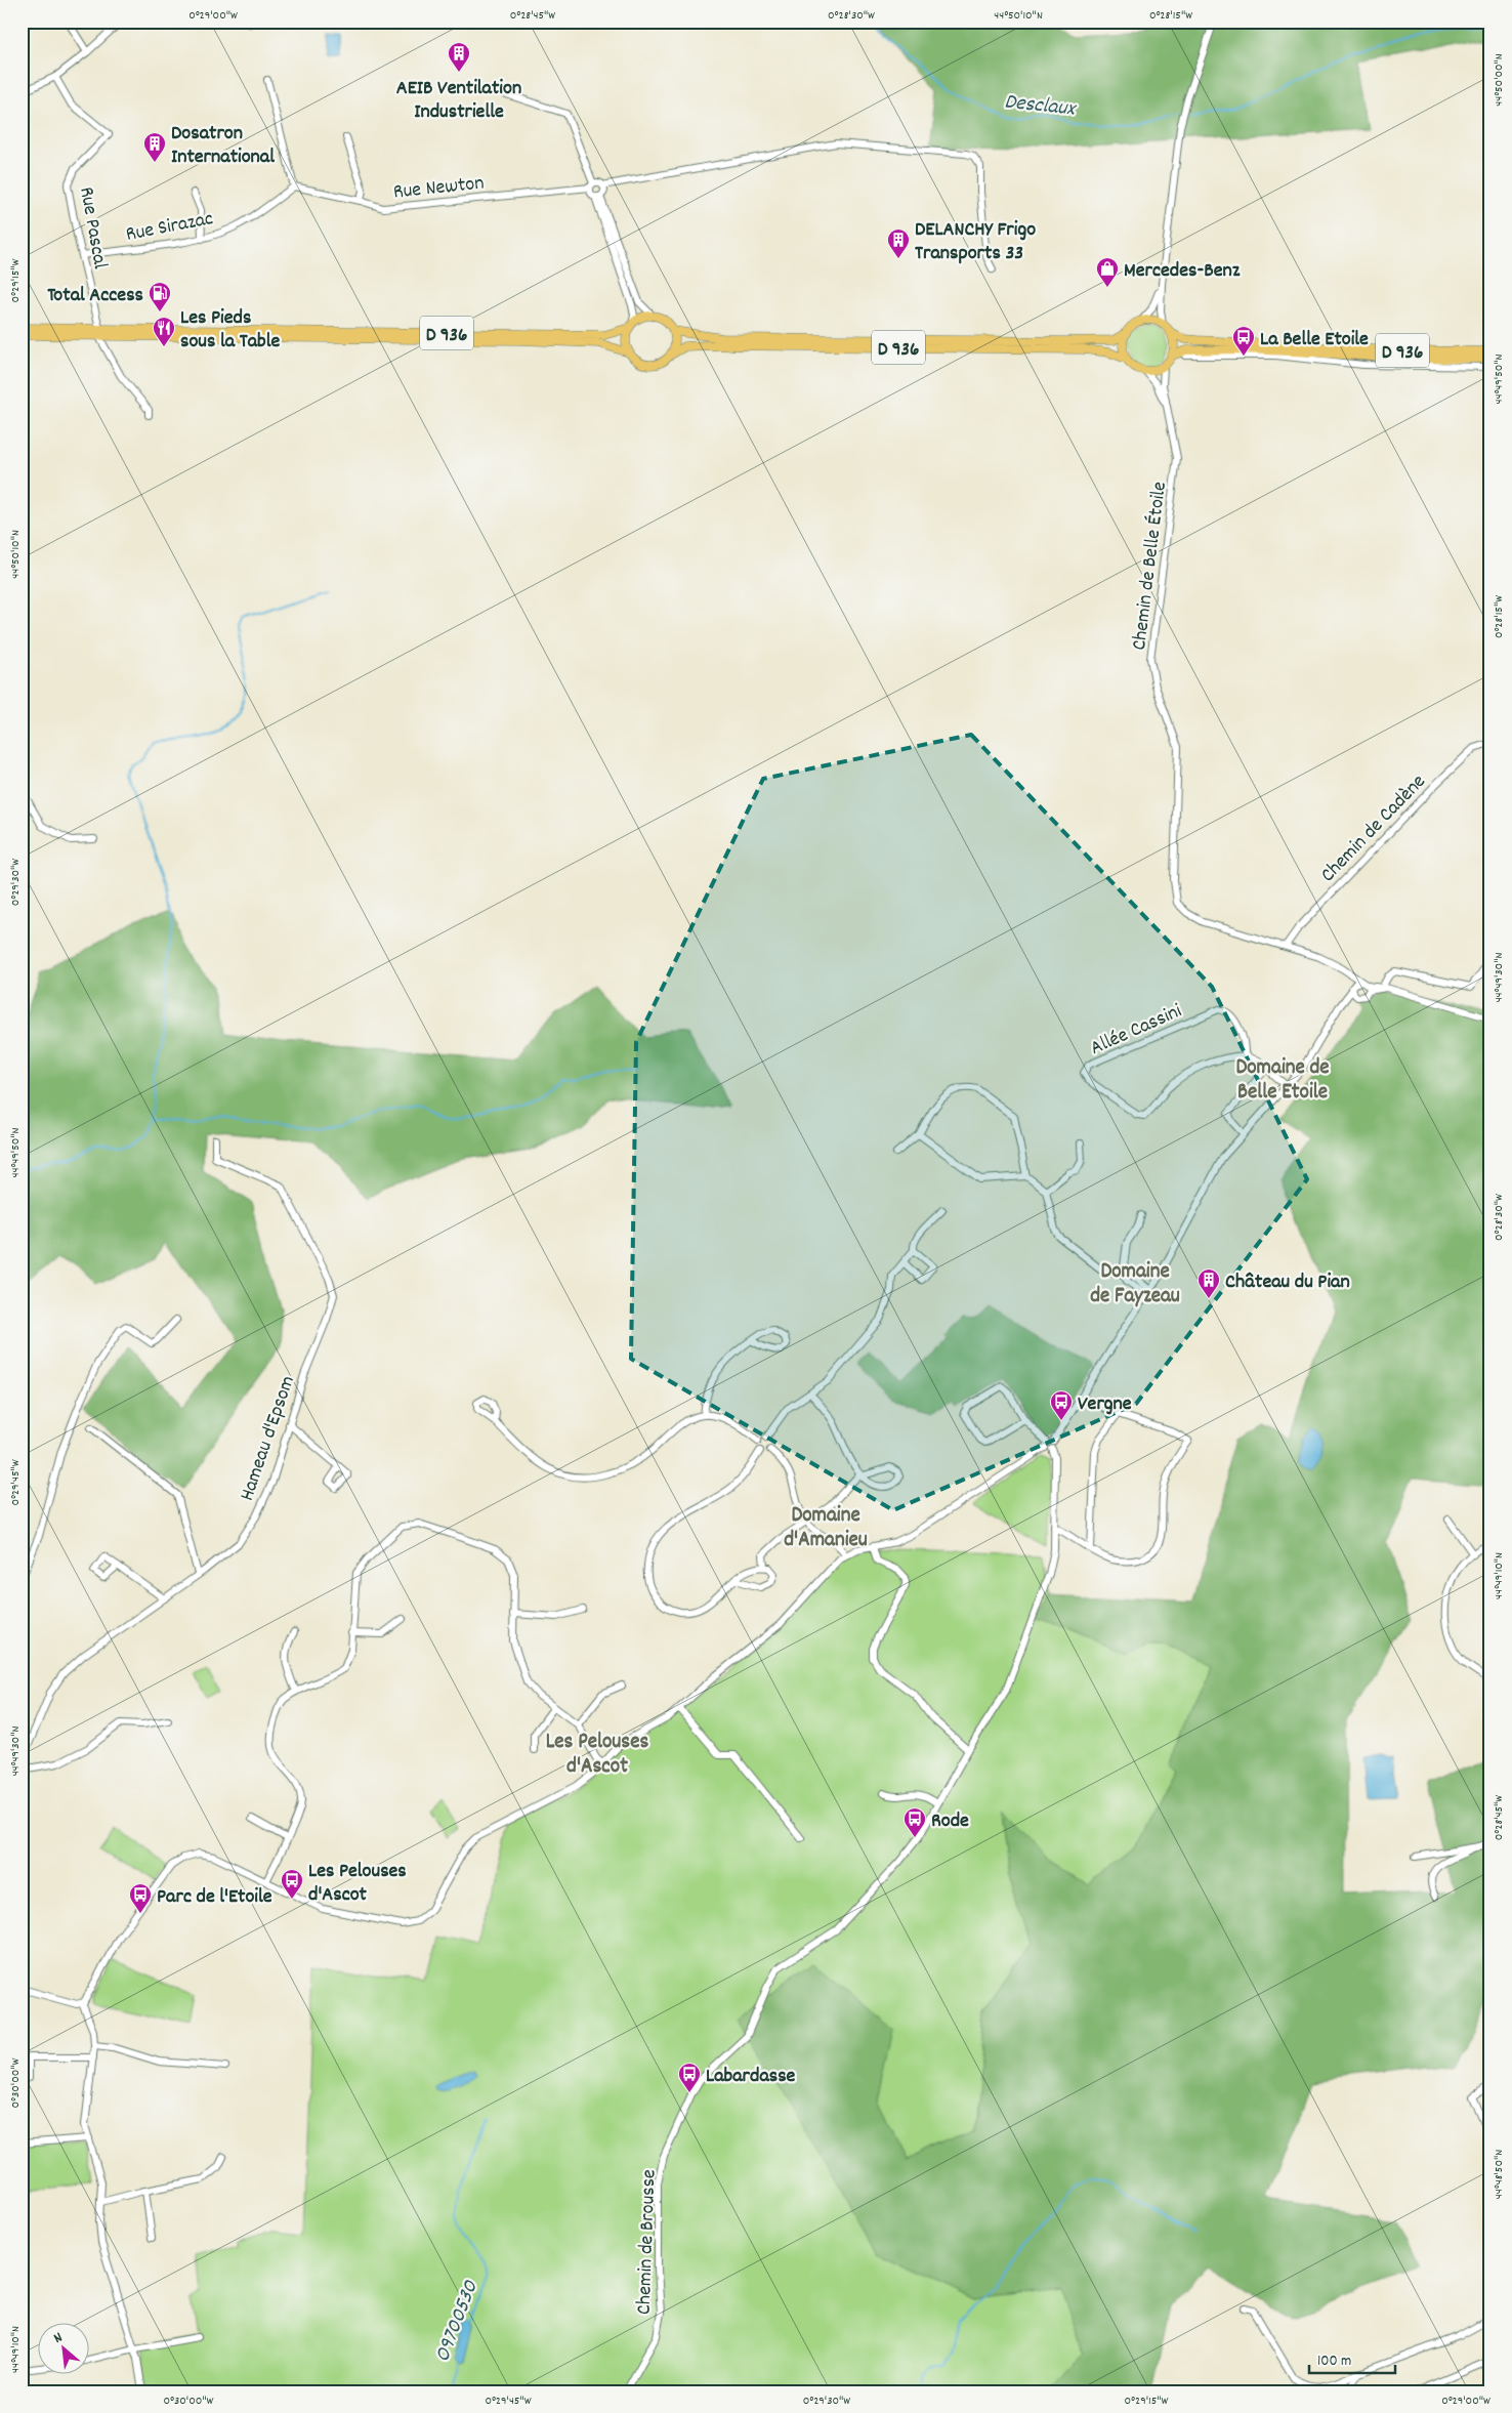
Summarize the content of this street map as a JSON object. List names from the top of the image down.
{
  "streets": {
    "main road": ["D 936"],
    "street": [
      "Rue Newton",
      "Rue Sirazac",
      "Rue Pascal",
      "Chemin de Belle Étoile",
      "Chemin de Cadène",
      "Allée Cassini",
      "Hameau d'Epsom",
      "Chemin de Brousse"
    ]
  },
  "crossings": [
    ["Rue Newton", "Rue Sirazac"],
    ["Rue Sirazac", "Rue Pascal"],
    ["Rue Pascal", "D 936"],
    ["D 936", "Chemin de Belle Étoile"],
    ["Chemin de Belle Étoile", "Chemin de Cadène"]
  ],
  "districts": [
    "Domaine de Belle Etoile",
    "Domaine de Fayzeau",
    "Domaine d'Amanieu",
    "Les Pelouses d'Ascot"
  ],
  "water": ["Desclaux", "O9700530"],
  "places": {
    "building": [
      "AEIB Ventilation Industrielle",
      "Dosatron International",
      "DELANCHY Frigo Transports 33",
      "Château du Pian"
    ],
    "shop": ["Mercedes-Benz"],
    "fuel station": ["Total Access"],
    "restaurant": ["Les Pieds sous la Table"],
    "bus stop": [
      "La Belle Etoile",
      "Vergne",
      "Rode",
      "Les Pelouses d'Ascot",
      "Parc de l'Etoile",
      "Labardasse"
    ]
  },
  "scale_bar": "100 m",
  "north": "top left",
  "coordinates": [
    "0°29'00\"W",
    "0°28'45\"W",
    "0°28'30\"W",
    "44°50'10\"N",
    "0°28'15\"W",
    "44°50'00\"N",
    "0°29'15\"W",
    "44°49'50\"N",
    "0°29'30\"W",
    "44°49'30\"N",
    "0°29'45\"W",
    "44°49'10\"N",
    "0°30'00\"W",
    "44°48'50\"N"
  ]
}
